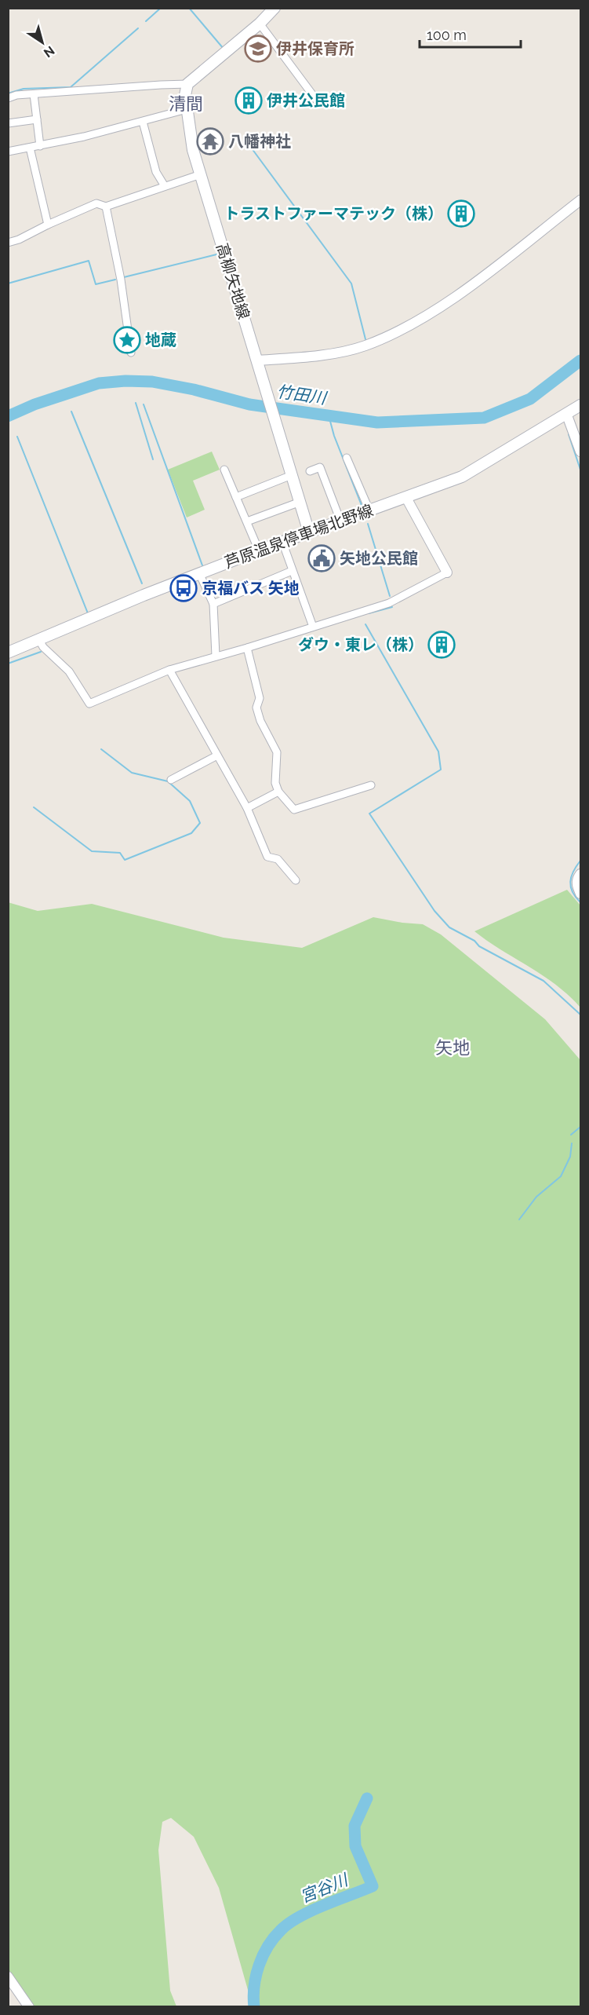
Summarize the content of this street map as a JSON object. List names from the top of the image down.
{
  "streets": {
    "main road": ["高柳矢地線", "芦原温泉停車場北野線"]
  },
  "crossings": [
    ["高柳矢地線", "芦原温泉停車場北野線"]
  ],
  "districts": ["清間", "矢地"],
  "water": ["竹田川", "宮谷川"],
  "places": {
    "school or university": ["伊井保育所"],
    "building": ["伊井公民館", "トラストファーマテック（株）", "ダウ・東レ（株）"],
    "temple": ["八幡神社"],
    "place": ["地蔵"],
    "public building": ["矢地公民館"],
    "bus stop": ["京福バス 矢地"]
  },
  "scale_bar": "100 m",
  "north": "bottom right"
}
